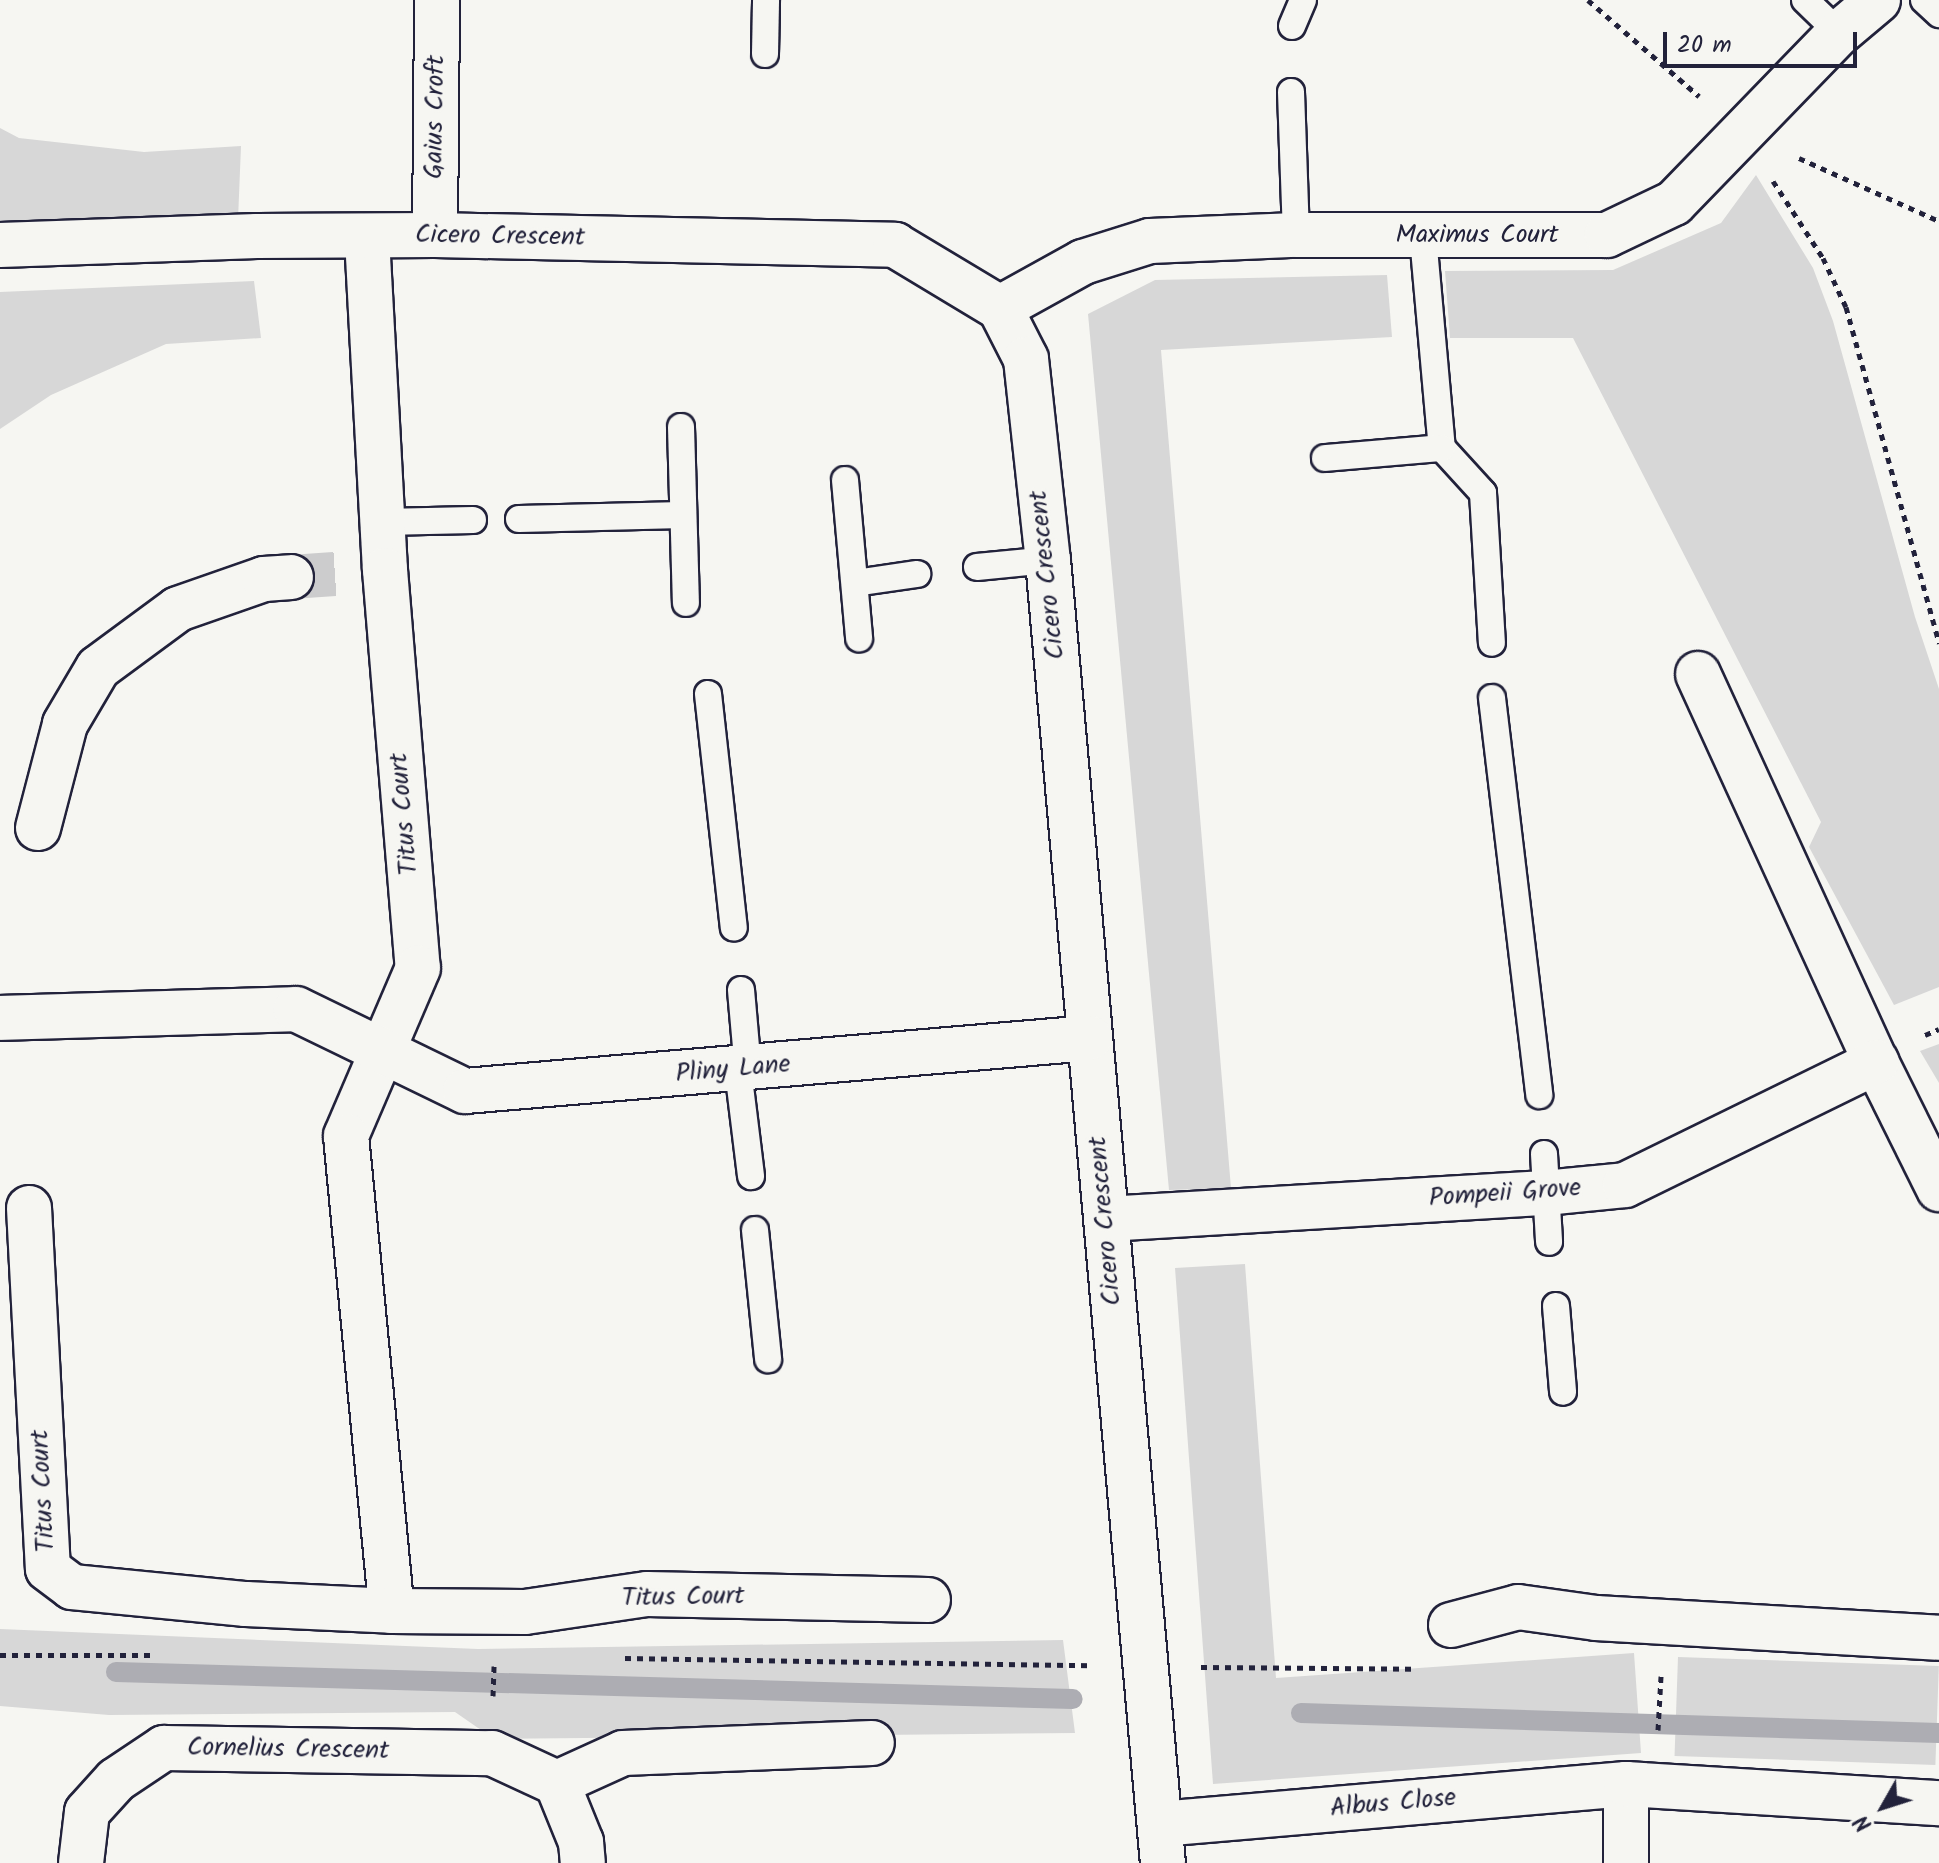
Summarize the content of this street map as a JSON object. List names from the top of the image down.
{
  "streets": {
    "street": [
      "Gaius Croft",
      "Maximus Court",
      "Cicero Crescent",
      "Titus Court",
      "Pliny Lane",
      "Pompeii Grove",
      "Cornelius Crescent",
      "Albus Close"
    ]
  },
  "crossings": [
    ["Gaius Croft", "Cicero Crescent"],
    ["Maximus Court", "Cicero Crescent"],
    ["Cicero Crescent", "Titus Court"],
    ["Cicero Crescent", "Pliny Lane"],
    ["Cicero Crescent", "Pompeii Grove"],
    ["Cicero Crescent", "Albus Close"],
    ["Titus Court", "Pliny Lane"]
  ],
  "scale_bar": "20 m",
  "north": "bottom left"
}
